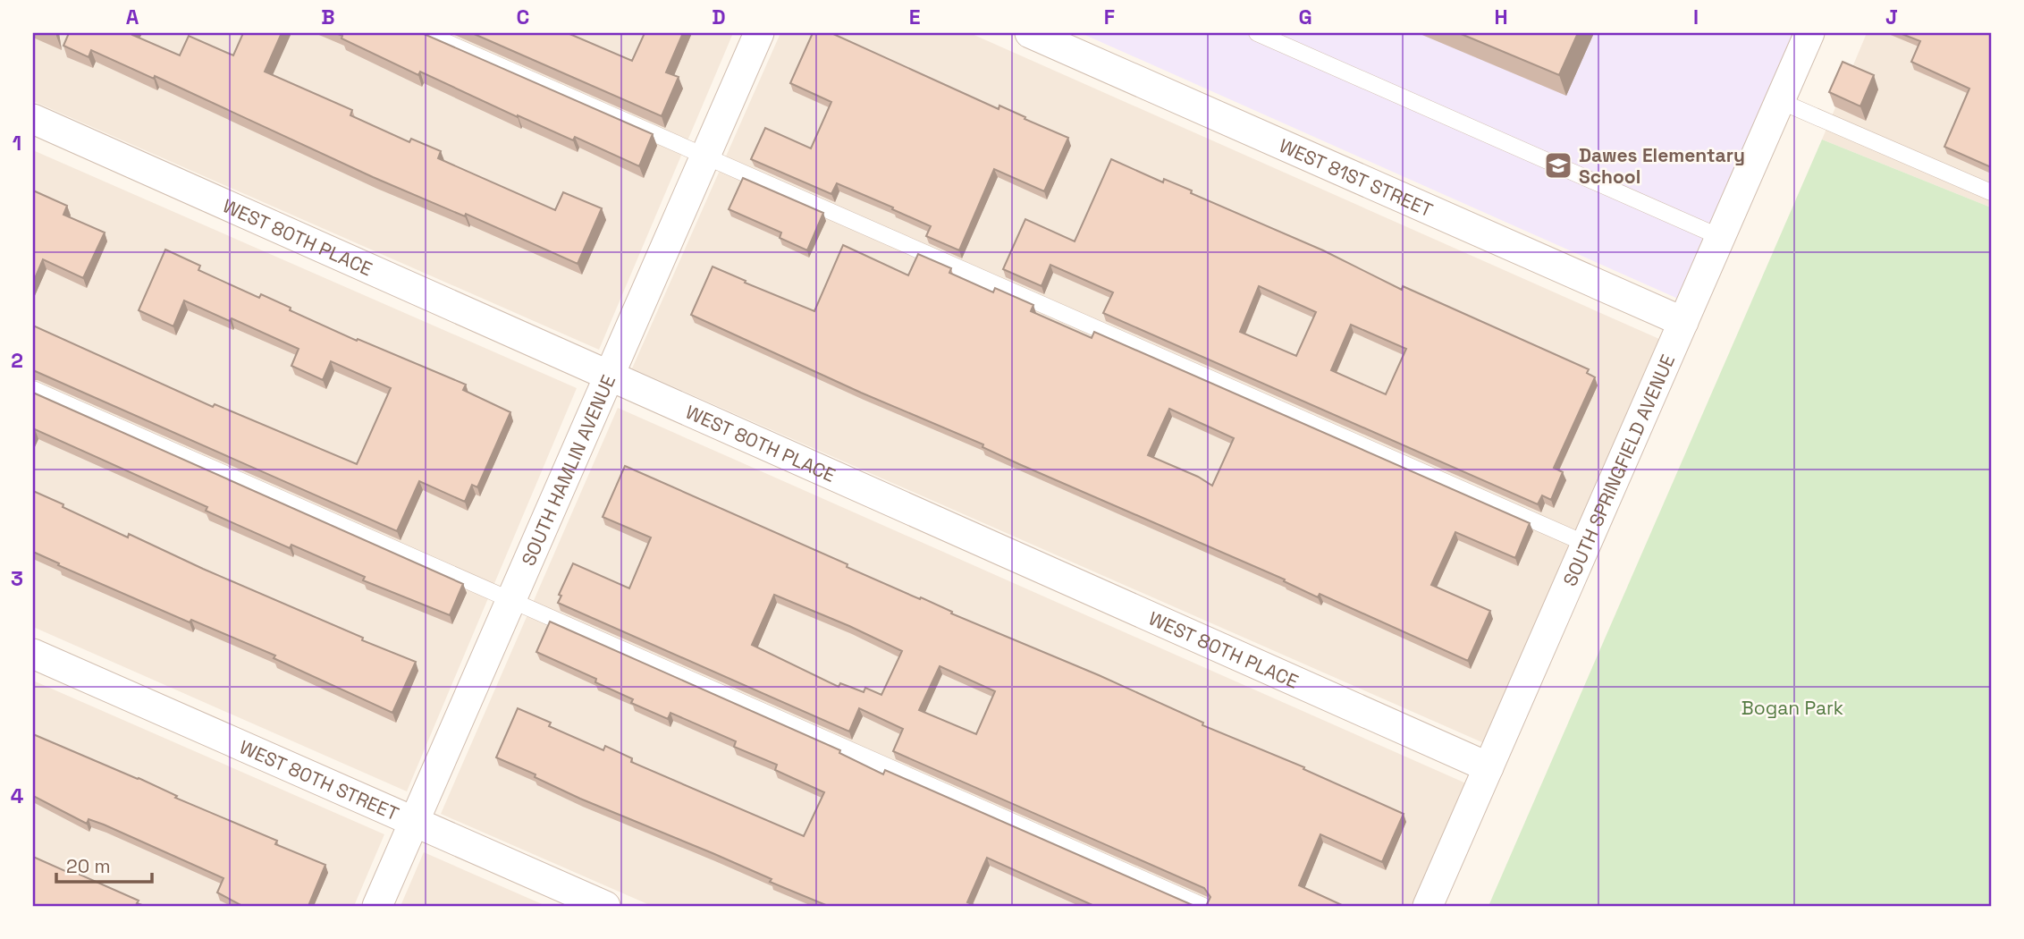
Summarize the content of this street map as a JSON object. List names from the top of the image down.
{
  "streets": {
    "street": [
      "WEST 81ST STREET",
      "WEST 80TH PLACE",
      "SOUTH HAMLIN AVENUE",
      "SOUTH SPRINGFIELD AVENUE",
      "WEST 80TH STREET"
    ]
  },
  "crossings": [
    ["WEST 81ST STREET", "SOUTH SPRINGFIELD AVENUE"],
    ["WEST 80TH PLACE", "SOUTH HAMLIN AVENUE"],
    ["WEST 80TH PLACE", "SOUTH SPRINGFIELD AVENUE"],
    ["SOUTH HAMLIN AVENUE", "WEST 80TH STREET"]
  ],
  "parks": ["Bogan Park"],
  "places": {
    "school or university": ["Dawes Elementary School"]
  },
  "scale_bar": "20 m",
  "grid": {
    "columns": [
      "A",
      "B",
      "C",
      "D",
      "E",
      "F",
      "G",
      "H",
      "I",
      "J"
    ],
    "rows": [
      "1",
      "2",
      "3",
      "4"
    ]
  }
}
